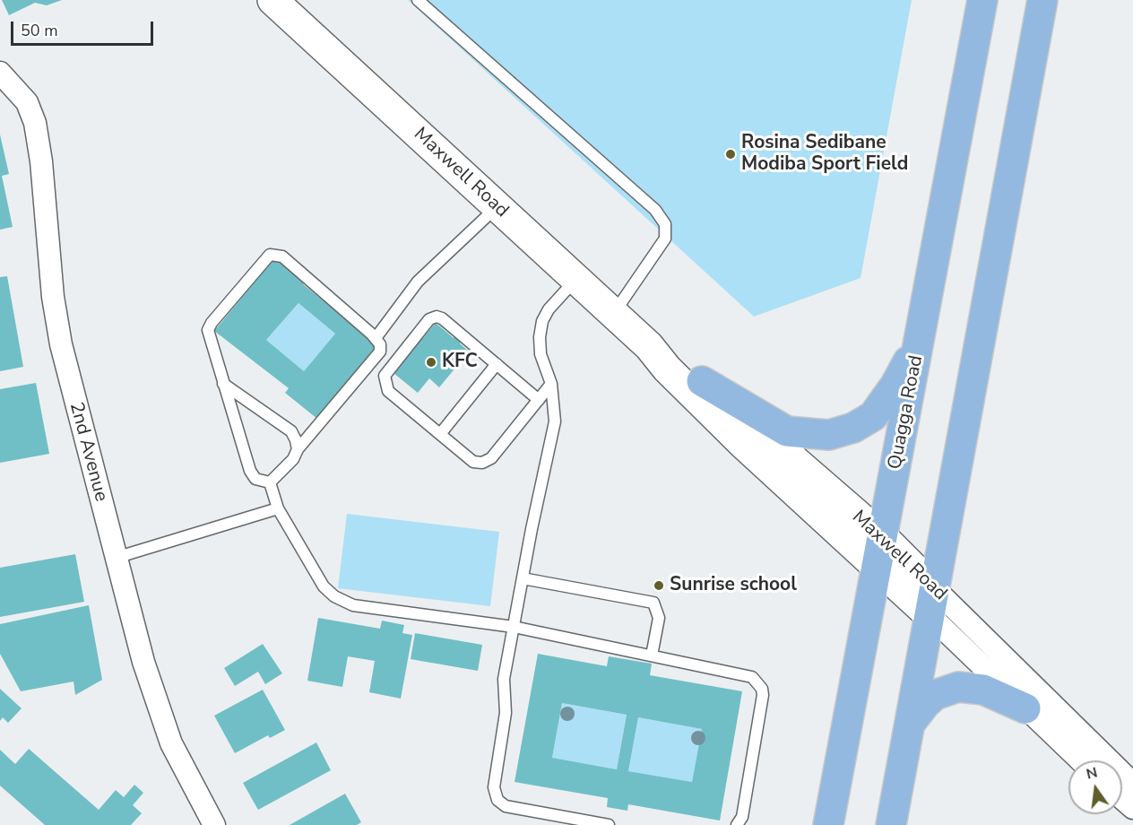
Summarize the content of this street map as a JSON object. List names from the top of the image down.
{
  "streets": {
    "main road": ["Quagga Road"],
    "street": ["Maxwell Road", "2nd Avenue"]
  },
  "crossings": [
    ["Maxwell Road", "Quagga Road"]
  ],
  "places": ["Rosina Sedibane Modiba Sport Field", "KFC", "Sunrise school"],
  "scale_bar": "50 m",
  "north": "top"
}
